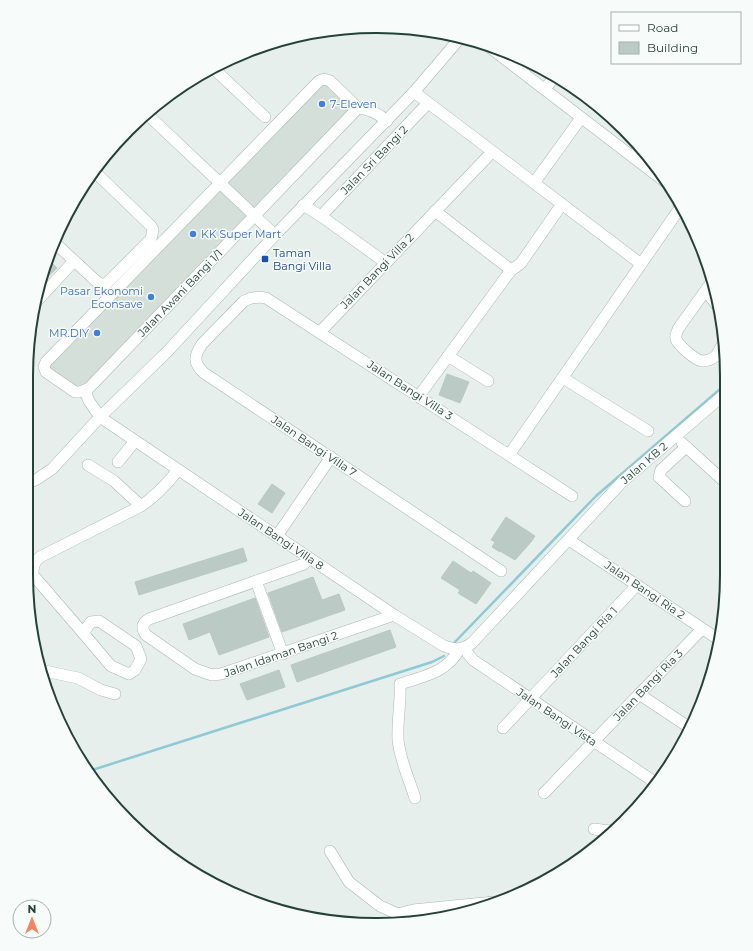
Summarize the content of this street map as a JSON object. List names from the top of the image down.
{
  "streets": {
    "street": [
      "Jalan Sri Bangi 2",
      "Jalan Bangi Villa 2",
      "Jalan Awani Bangi 1/1",
      "Jalan Bangi Villa 3",
      "Jalan Bangi Villa 7",
      "Jalan KB 2",
      "Jalan Bangi Villa 8",
      "Jalan Bangi Ria 2",
      "Jalan Bangi Ria 1",
      "Jalan Idaman Bangi 2",
      "Jalan Bangi Ria 3",
      "Jalan Bangi Vista"
    ]
  },
  "crossings": [
    ["Jalan Bangi Villa 2", "Jalan Bangi Villa 3"],
    ["Jalan Bangi Villa 3", "Jalan Bangi Villa 7"],
    ["Jalan KB 2", "Jalan Bangi Villa 8"],
    ["Jalan KB 2", "Jalan Bangi Ria 2"],
    ["Jalan KB 2", "Jalan Bangi Vista"],
    ["Jalan Bangi Villa 8", "Jalan Idaman Bangi 2"],
    ["Jalan Bangi Villa 8", "Jalan Bangi Vista"],
    ["Jalan Bangi Ria 2", "Jalan Bangi Ria 1"],
    ["Jalan Bangi Ria 2", "Jalan Bangi Ria 3"],
    ["Jalan Bangi Ria 1", "Jalan Bangi Vista"],
    ["Jalan Bangi Ria 3", "Jalan Bangi Vista"]
  ],
  "places": {
    "other": [
      "7-Eleven",
      "KK Super Mart",
      "Pasar Ekonomi Econsave",
      "MR.DIY"
    ],
    "transit": ["Taman Bangi Villa"]
  },
  "legend": ["Road", "Building"],
  "north": "top"
}
